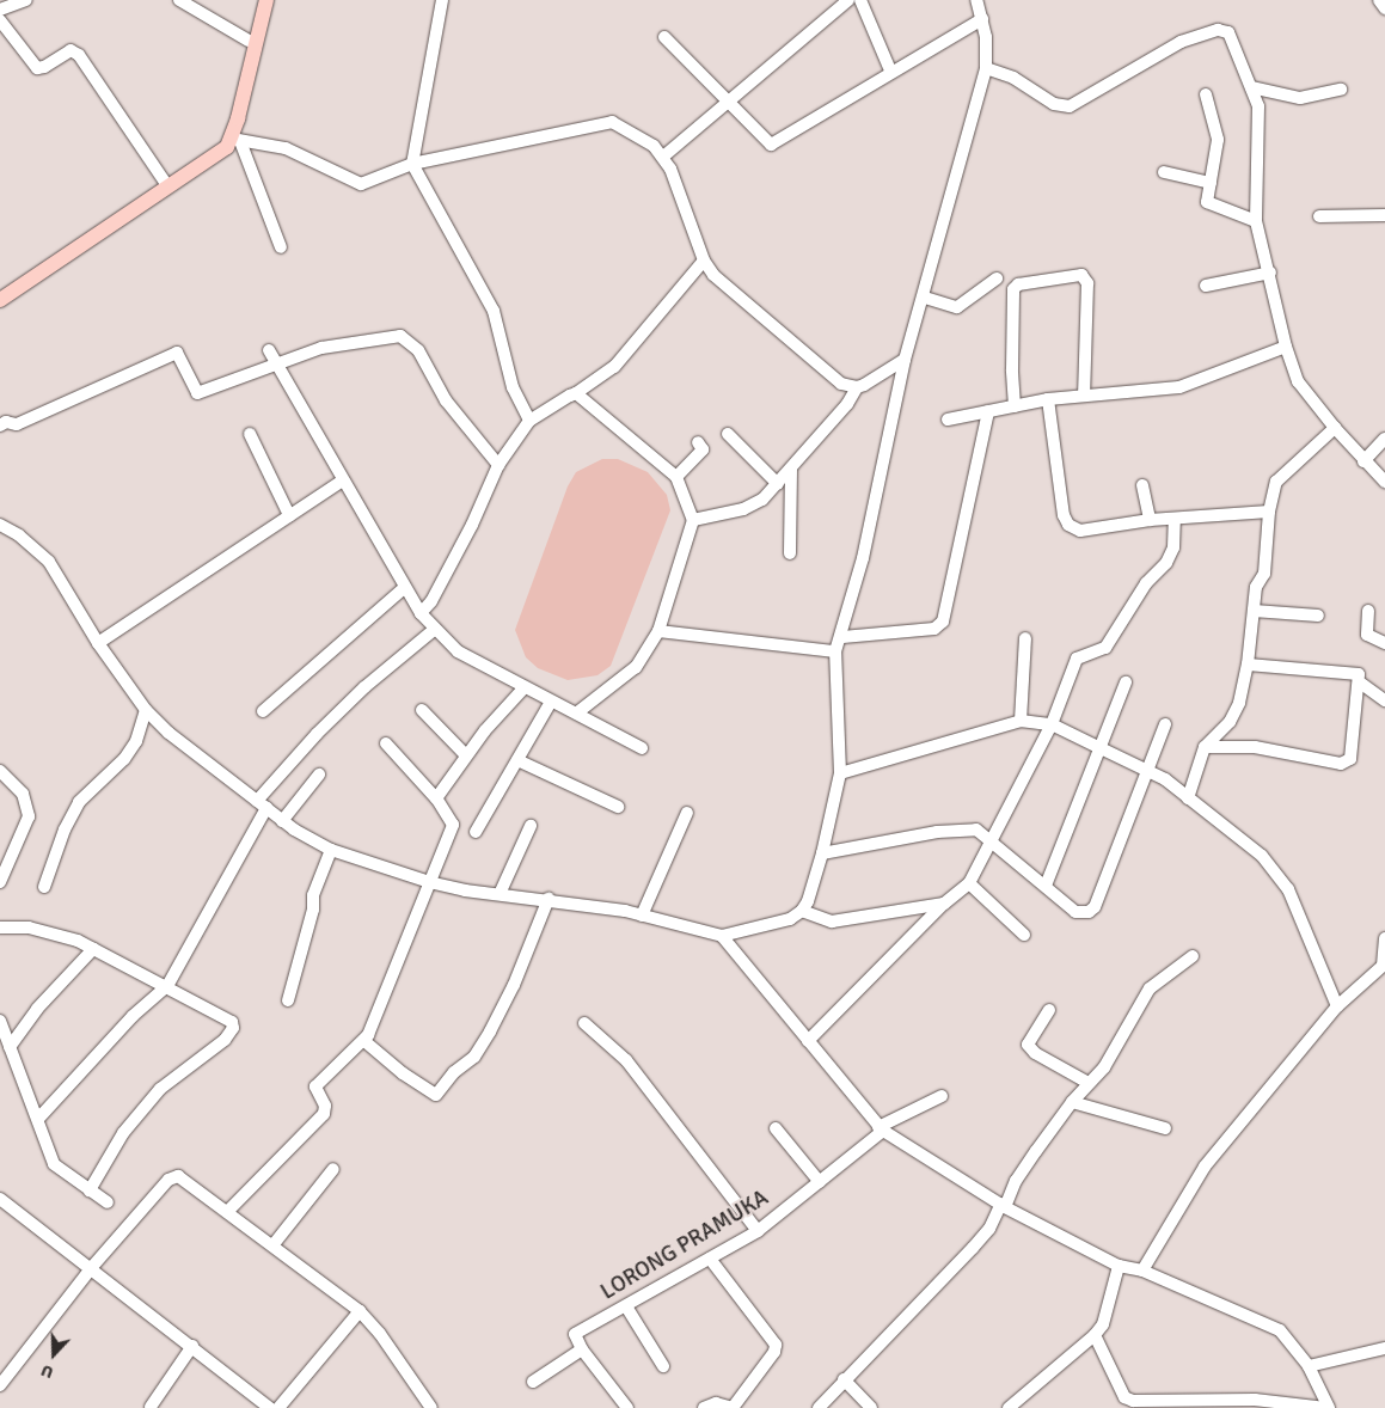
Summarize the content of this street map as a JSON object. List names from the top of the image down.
{
  "streets": {
    "street": ["LORONG PRAMUKA"]
  },
  "north": "bottom"
}
